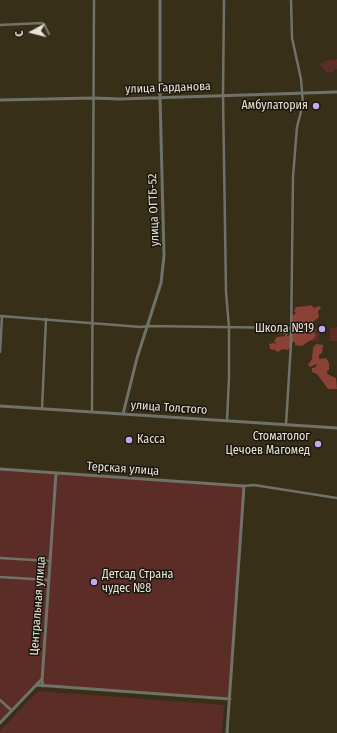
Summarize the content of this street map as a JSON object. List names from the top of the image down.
{
  "streets": {
    "street": [
      "улица Гарданова",
      "улица ОГТБ-52",
      "улица Толстого",
      "Терская улица",
      "Центральная улица"
    ]
  },
  "crossings": [
    ["улица Гарданова", "улица ОГТБ-52"],
    ["улица ОГТБ-52", "улица Толстого"],
    ["Терская улица", "Центральная улица"]
  ],
  "places": [
    "Амбулатория",
    "Школа №19",
    "Касса",
    "Стоматолог Цечоев Магомед",
    "Детсад Страна чудес №8"
  ],
  "north": "left"
}
